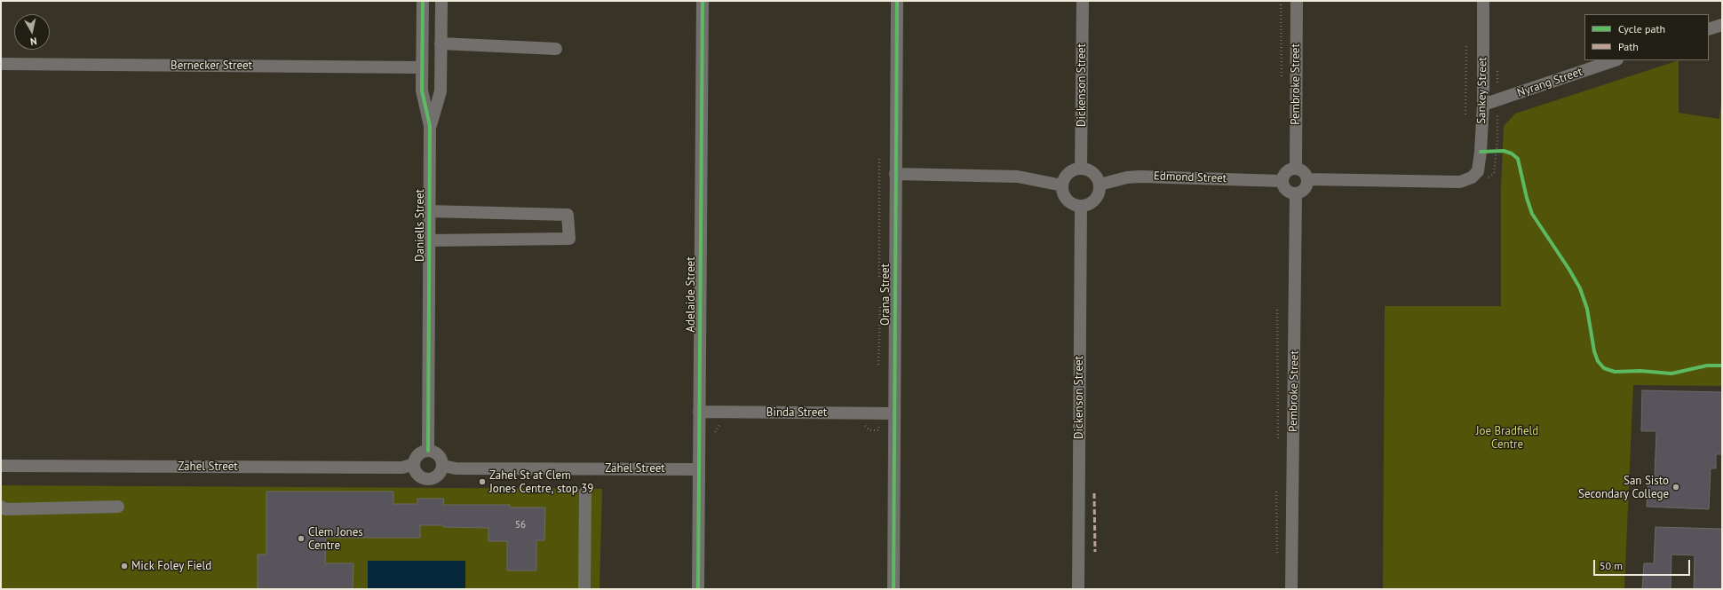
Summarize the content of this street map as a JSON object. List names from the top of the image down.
{
  "streets": {
    "street": [
      "Bernecker Street",
      "Nyrang Street",
      "Pembroke Street",
      "Dickenson Street",
      "Sankey Street",
      "Edmond Street",
      "Daniells Street",
      "Adelaide Street",
      "Orana Street",
      "Binda Street",
      "Zahel Street"
    ]
  },
  "crossings": [
    ["Bernecker Street", "Daniells Street"],
    ["Nyrang Street", "Sankey Street"],
    ["Pembroke Street", "Sankey Street"],
    ["Pembroke Street", "Edmond Street"],
    ["Dickenson Street", "Edmond Street"],
    ["Sankey Street", "Edmond Street"],
    ["Daniells Street", "Zahel Street"],
    ["Adelaide Street", "Binda Street"],
    ["Adelaide Street", "Zahel Street"],
    ["Orana Street", "Binda Street"]
  ],
  "parks": ["Joe Bradfield Centre"],
  "places": [
    "Zahel St at Clem Jones Centre, stop 39",
    "San Sisto Secondary College",
    "Clem Jones Centre",
    "Mick Foley Field"
  ],
  "house_numbers": ["56"],
  "legend": ["Cycle path", "Path"],
  "scale_bar": "50 m",
  "north": "bottom"
}
